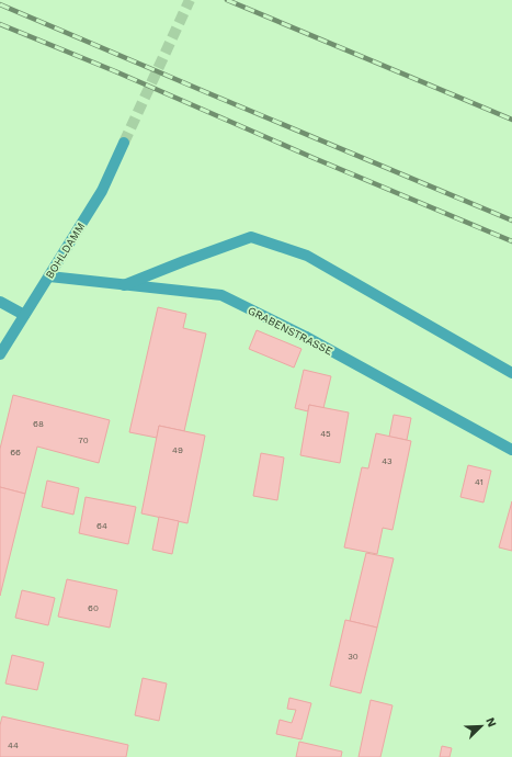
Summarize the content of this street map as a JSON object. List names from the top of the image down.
{
  "streets": {
    "street": ["BOHLDAMM", "GRABENSTRASSE"]
  },
  "crossings": [
    ["BOHLDAMM", "GRABENSTRASSE"]
  ],
  "house_numbers": [
    "68",
    "45",
    "70",
    "49",
    "66",
    "43",
    "41",
    "64",
    "60",
    "30",
    "44"
  ],
  "north": "top right"
}
